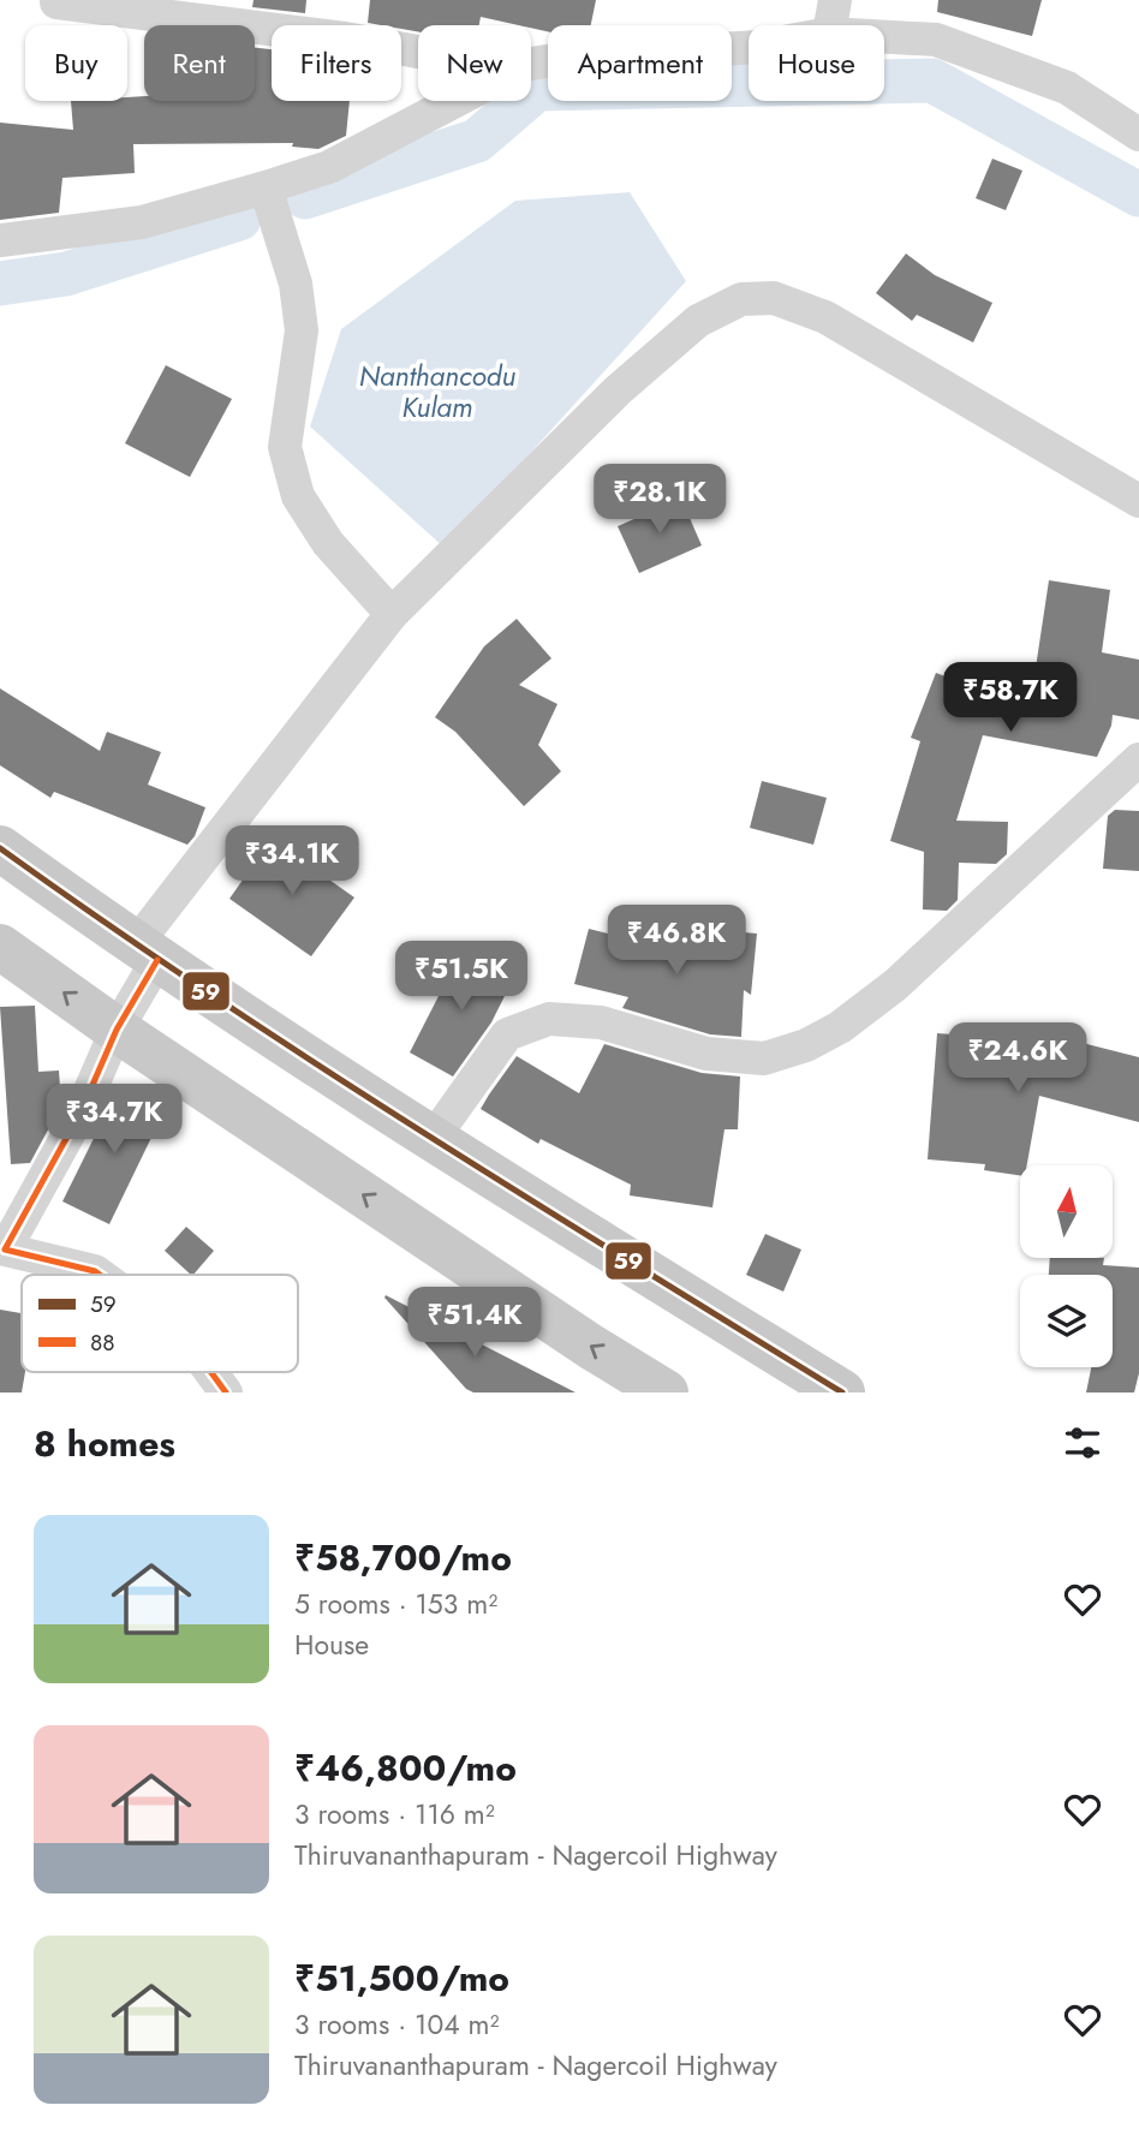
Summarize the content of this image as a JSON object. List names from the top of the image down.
{
  "water": ["Nanthancodu Kulam"],
  "lines": ["transit line 59", "transit line 88"],
  "legend": ["59", "88"],
  "north": "top",
  "page": {
    "chip": [
      "Buy",
      "Rent",
      "Filters",
      "New",
      "Apartment",
      "House"
    ],
    "price": [
      "₹28.1K",
      "₹58.7K",
      "₹34.1K",
      "₹46.8K",
      "₹51.5K",
      "₹24.6K",
      "₹34.7K",
      "₹51.4K"
    ],
    "heading": "8 homes",
    "list": [
      {
        "name": "₹58,700/mo",
        "note": "5 rooms · 153 m² · House"
      },
      {
        "name": "₹46,800/mo",
        "note": "3 rooms · 116 m² · Thiruvananthapuram - Nagercoil Highway"
      },
      {
        "name": "₹51,500/mo",
        "note": "3 rooms · 104 m² · Thiruvananthapuram - Nagercoil Highway"
      }
    ]
  }
}
